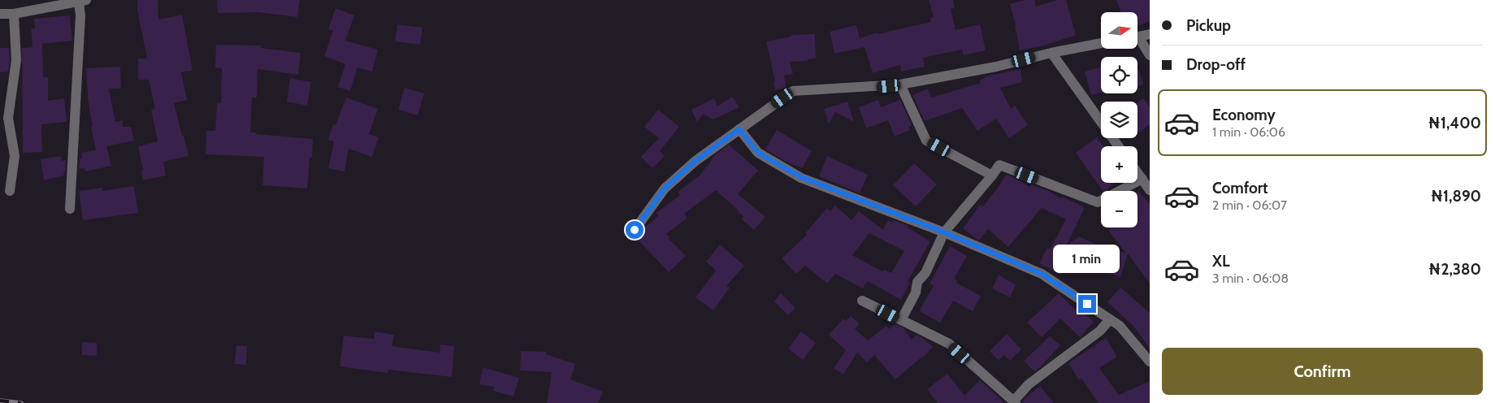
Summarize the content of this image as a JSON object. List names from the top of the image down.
{
  "north": "right",
  "page": {
    "banner": ["Pickup", "Drop-off"],
    "map_buttons": ["+", "−"],
    "list": [
      {
        "name": "Economy",
        "note": "1 min · 06:06",
        "value": "₦1,400"
      },
      {
        "name": "Comfort",
        "note": "2 min · 06:07",
        "value": "₦1,890"
      },
      {
        "name": "XL",
        "note": "3 min · 06:08",
        "value": "₦2,380"
      }
    ],
    "bubble": "1 min",
    "buttons": "Confirm"
  }
}
